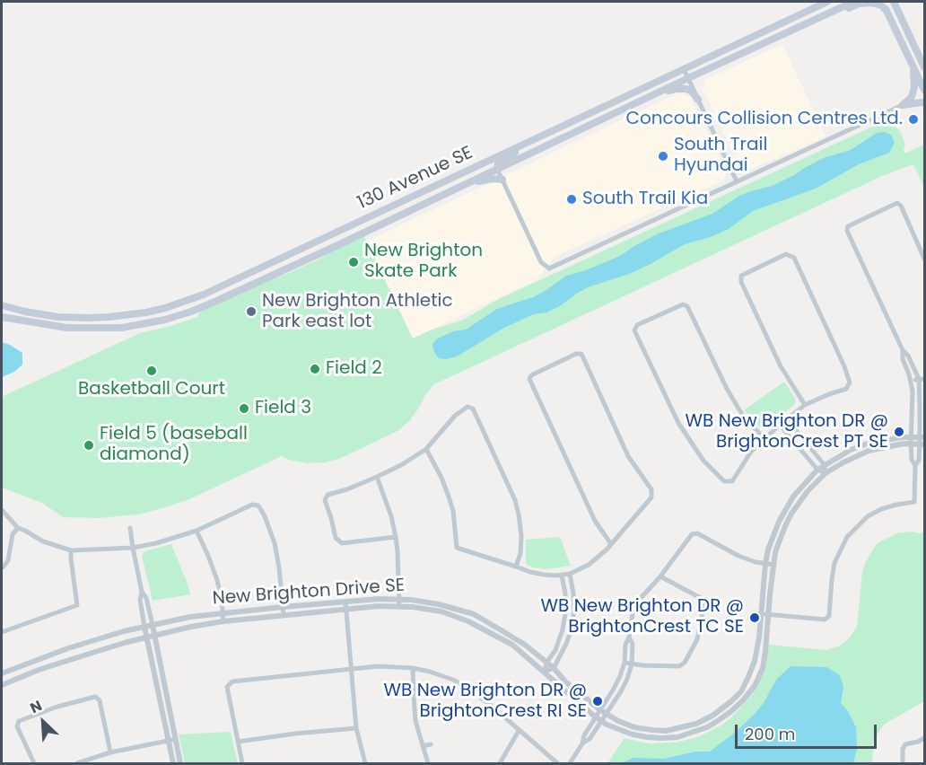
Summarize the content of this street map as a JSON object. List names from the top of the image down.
{
  "streets": {
    "main road": ["130 Avenue SE"],
    "street": ["New Brighton Drive SE"]
  },
  "places": [
    "Concours Collision Centres Ltd.",
    "South Trail Hyundai",
    "South Trail Kia",
    "New Brighton Skate Park",
    "New Brighton Athletic Park east lot",
    "Field 2",
    "Basketball Court",
    "Field 3",
    "WB New Brighton DR @ BrightonCrest PT SE",
    "Field 5 (baseball diamond)",
    "WB New Brighton DR @ BrightonCrest TC SE",
    "WB New Brighton DR @ BrightonCrest RI SE"
  ],
  "scale_bar": "200 m",
  "north": "top left"
}
